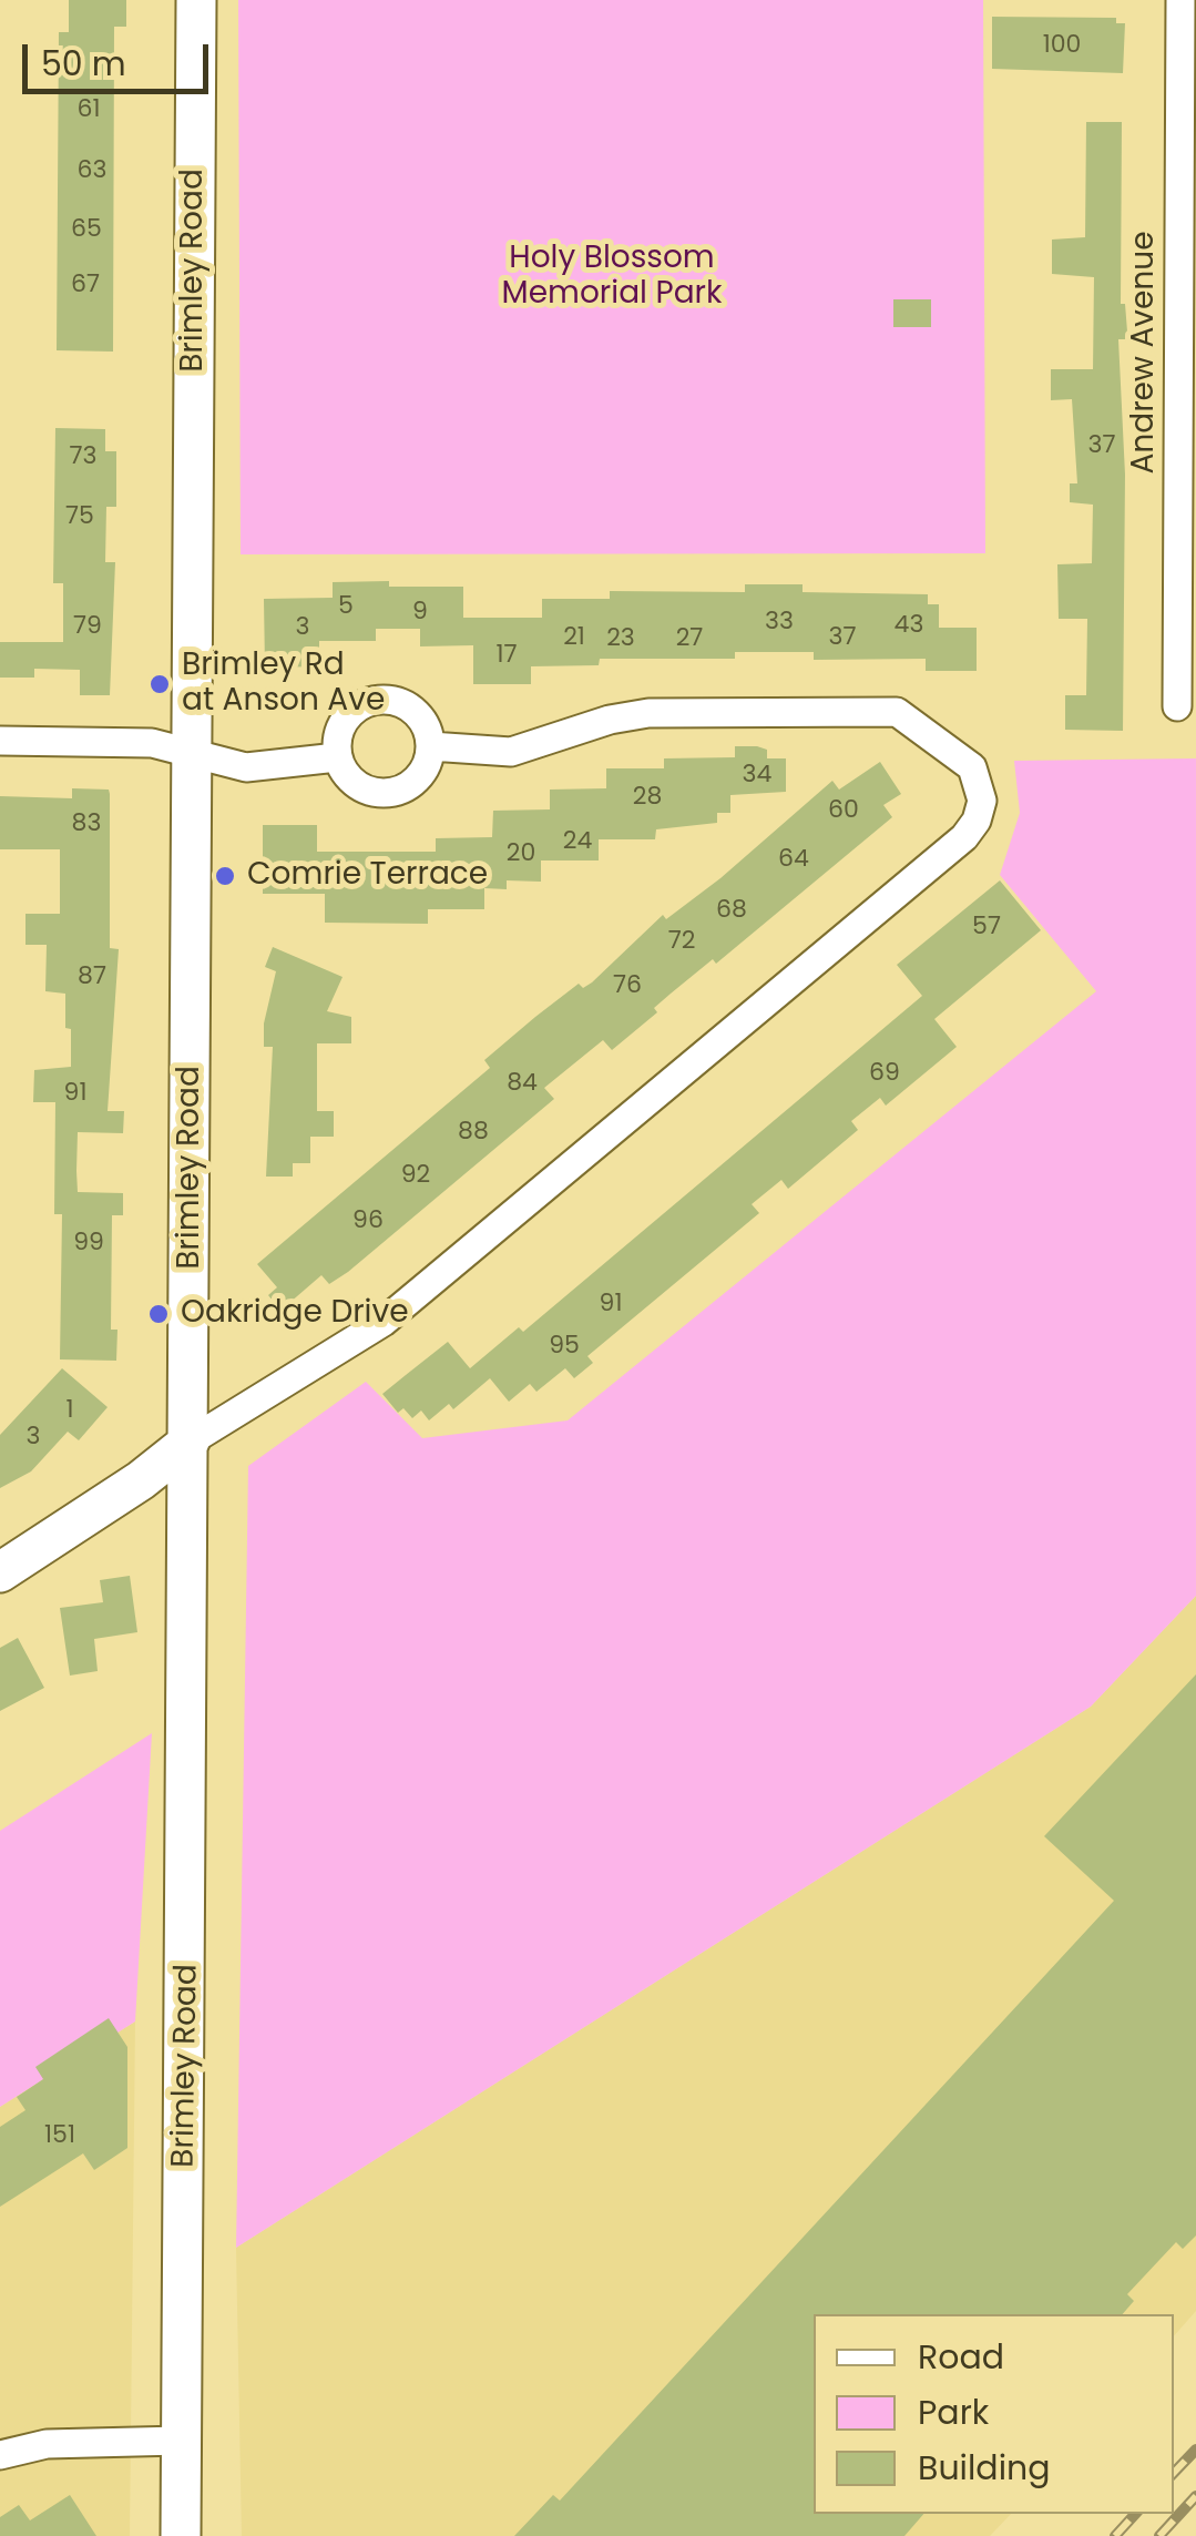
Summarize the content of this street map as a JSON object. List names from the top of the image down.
{
  "streets": {
    "main road": ["Brimley Road"],
    "street": ["Andrew Avenue"]
  },
  "parks": ["Holy Blossom Memorial Park"],
  "places": ["Brimley Rd at Anson Ave", "Comrie Terrace", "Oakridge Drive"],
  "house_numbers": [
    "100",
    "61",
    "63",
    "65",
    "67",
    "37",
    "73",
    "75",
    "5",
    "9",
    "33",
    "43",
    "79",
    "3",
    "21",
    "37",
    "23",
    "27",
    "17",
    "34",
    "28",
    "60",
    "83",
    "24",
    "20",
    "64",
    "68",
    "57",
    "72",
    "87",
    "76",
    "69",
    "84",
    "91",
    "88",
    "92",
    "96",
    "99",
    "91",
    "95",
    "1",
    "3",
    "151"
  ],
  "legend": ["Road", "Park", "Building"],
  "scale_bar": "50 m"
}
